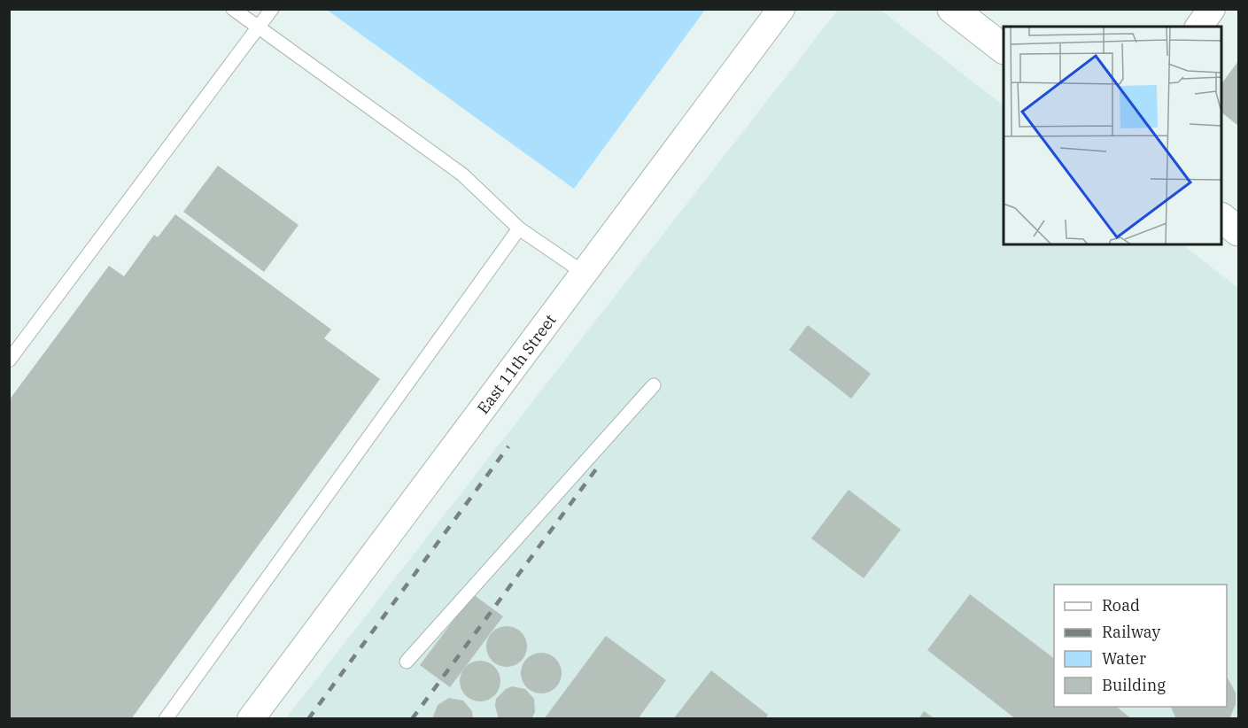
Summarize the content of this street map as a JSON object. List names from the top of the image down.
{
  "streets": {
    "street": ["East 11th Street"]
  },
  "legend": [
    "Road",
    "Railway",
    "Water",
    "Building"
  ]
}
